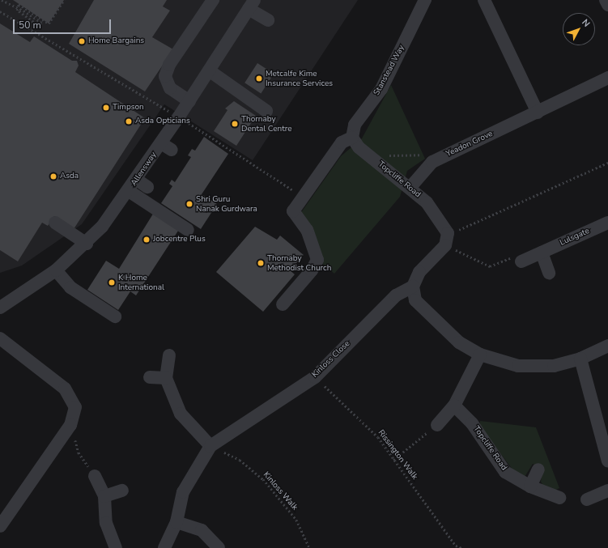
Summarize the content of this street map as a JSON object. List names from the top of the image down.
{
  "streets": {
    "street": [
      "Stanstead Way",
      "Yeadon Grove",
      "Allensway",
      "Topcliffe Road",
      "Lulsgate",
      "Kinloss Close"
    ],
    "path": ["Rissington Walk", "Kinloss Walk"]
  },
  "crossings": [
    ["Stanstead Way", "Topcliffe Road"],
    ["Yeadon Grove", "Topcliffe Road"],
    ["Kinloss Close", "Rissington Walk"],
    ["Kinloss Close", "Kinloss Walk"]
  ],
  "places": [
    "Home Bargains",
    "Metcalfe Kime Insurance Services",
    "Timpson",
    "Asda Opticians",
    "Thornaby Dental Centre",
    "Asda",
    "Shri Guru Nanak Gurdwara",
    "Jobcentre Plus",
    "Thornaby Methodist Church",
    "K Home International"
  ],
  "scale_bar": "50 m",
  "north": "top right"
}
